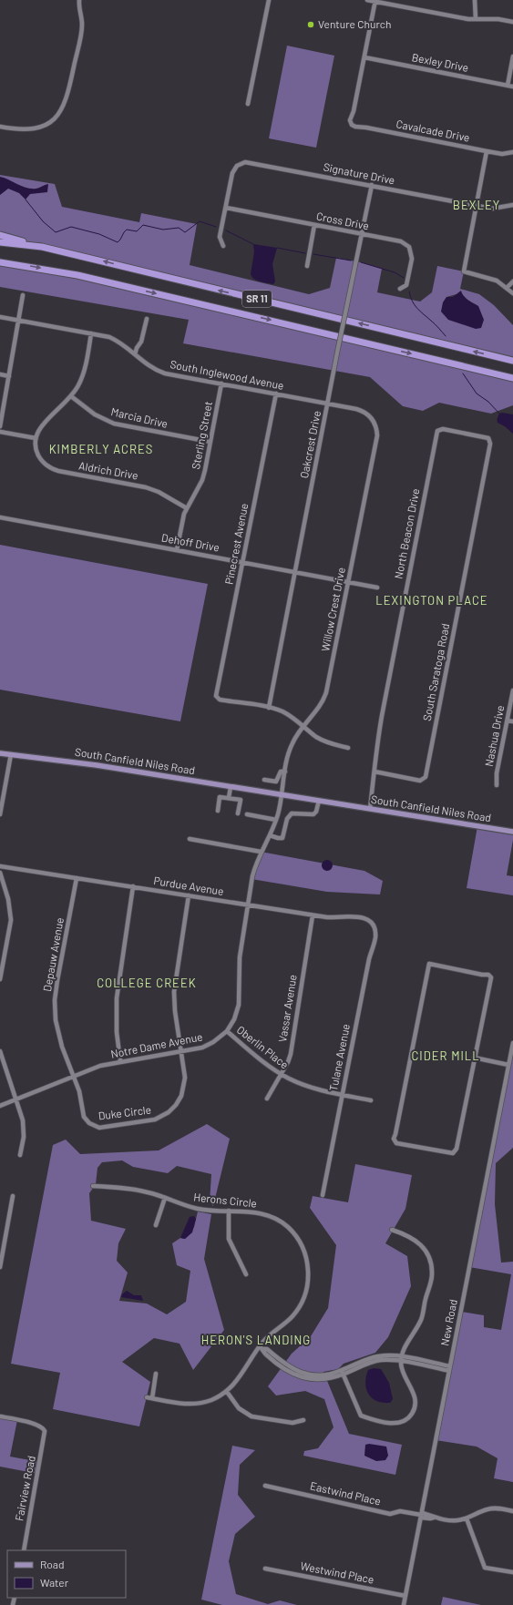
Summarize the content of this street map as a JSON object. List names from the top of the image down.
{
  "streets": {
    "highway": ["SR 11"],
    "main road": ["South Canfield Niles Road"],
    "street": [
      "Bexley Drive",
      "Cavalcade Drive",
      "Signature Drive",
      "Cross Drive",
      "South Inglewood Avenue",
      "Marcia Drive",
      "Sterling Street",
      "Oakcrest Drive",
      "Aldrich Drive",
      "North Beacon Drive",
      "Dehoff Drive",
      "Pinecrest Avenue",
      "Willow Crest Drive",
      "South Saratoga Road",
      "Nashua Drive",
      "Purdue Avenue",
      "Depauw Avenue",
      "Vassar Avenue",
      "Notre Dame Avenue",
      "Oberlin Place",
      "Tulane Avenue",
      "Duke Circle",
      "Herons Circle",
      "New Road",
      "Fairview Road",
      "Eastwind Place",
      "Westwind Place"
    ]
  },
  "crossings": [
    ["Bexley Drive", "Cavalcade Drive"],
    ["Signature Drive", "Cross Drive"],
    ["Signature Drive", "Oakcrest Drive"],
    ["Cross Drive", "Oakcrest Drive"],
    ["South Inglewood Avenue", "Sterling Street"],
    ["South Inglewood Avenue", "Oakcrest Drive"],
    ["South Inglewood Avenue", "Pinecrest Avenue"],
    ["South Inglewood Avenue", "Willow Crest Drive"],
    ["Marcia Drive", "Sterling Street"],
    ["Sterling Street", "Aldrich Drive"],
    ["Sterling Street", "Dehoff Drive"],
    ["Oakcrest Drive", "Dehoff Drive"],
    ["Oakcrest Drive", "Pinecrest Avenue"],
    ["North Beacon Drive", "South Saratoga Road"],
    ["North Beacon Drive", "South Canfield Niles Road"],
    ["Dehoff Drive", "Pinecrest Avenue"],
    ["Dehoff Drive", "Willow Crest Drive"],
    ["Willow Crest Drive", "South Canfield Niles Road"],
    ["Willow Crest Drive", "Notre Dame Avenue"],
    ["South Canfield Niles Road", "Notre Dame Avenue"],
    ["Purdue Avenue", "Depauw Avenue"],
    ["Purdue Avenue", "Vassar Avenue"],
    ["Purdue Avenue", "Notre Dame Avenue"],
    ["Purdue Avenue", "Tulane Avenue"],
    ["Purdue Avenue", "Duke Circle"],
    ["Depauw Avenue", "Notre Dame Avenue"],
    ["Depauw Avenue", "Duke Circle"],
    ["Vassar Avenue", "Oberlin Place"],
    ["Notre Dame Avenue", "Oberlin Place"],
    ["Notre Dame Avenue", "Duke Circle"],
    ["Oberlin Place", "Tulane Avenue"],
    ["New Road", "Eastwind Place"],
    ["New Road", "Westwind Place"]
  ],
  "districts": [
    "BEXLEY",
    "KIMBERLY ACRES",
    "LEXINGTON PLACE",
    "COLLEGE CREEK",
    "CIDER MILL",
    "HERON'S LANDING"
  ],
  "places": ["Venture Church"],
  "legend": ["Road", "Water"]
}
